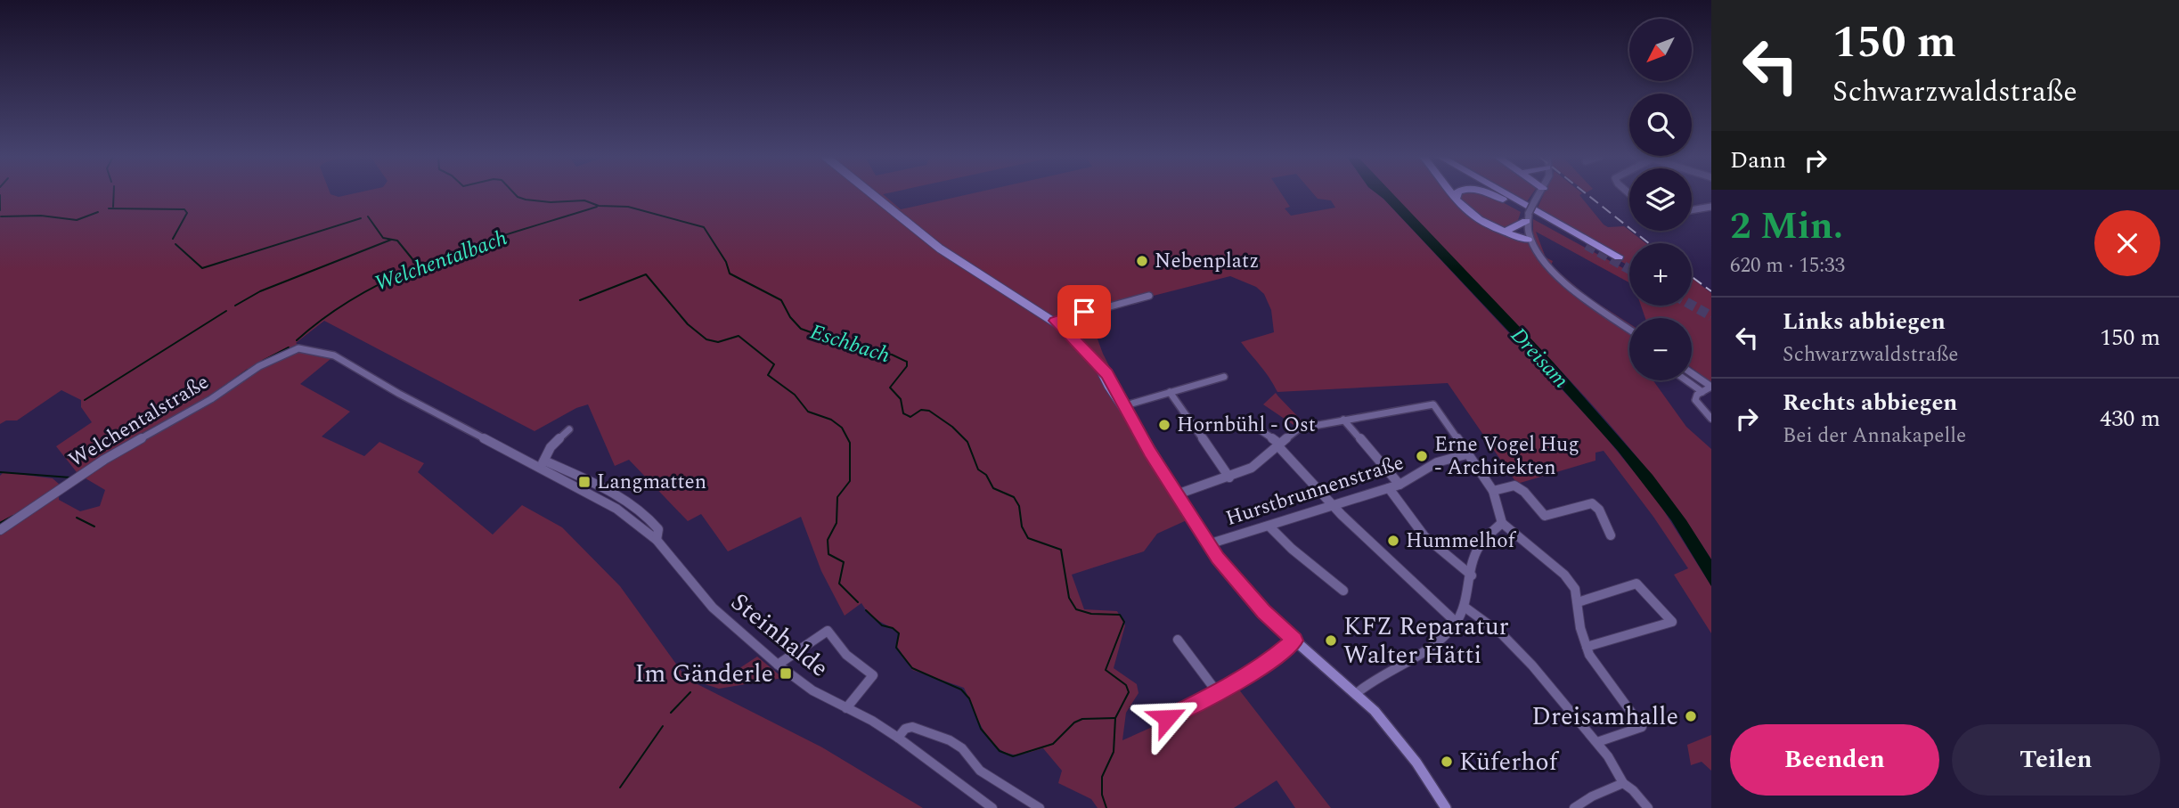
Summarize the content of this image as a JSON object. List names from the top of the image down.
{
  "streets": {
    "street": ["Welchentalstraße", "Hurstbrunnenstraße", "Steinhalde"]
  },
  "crossings": [
    ["Welchentalstraße", "Steinhalde"]
  ],
  "water": ["Welchentalbach", "Eschbach", "Dreisam"],
  "places": {
    "other": [
      "Nebenplatz",
      "Hornbühl - Ost",
      "Erne Vogel Hug - Architekten",
      "Hummelhof",
      "KFZ Reparatur Walter Hätti",
      "Dreisamhalle",
      "Küferhof"
    ],
    "transit": ["Langmatten", "Im Gänderle"]
  },
  "north": "bottom left",
  "page": {
    "turn": ["150 m", "Schwarzwaldstraße"],
    "map_buttons": ["+", "−"],
    "then": "Dann",
    "heading": ["2 Min.", "620 m · 15:33"],
    "list": [
      {
        "name": "Links abbiegen",
        "note": "Schwarzwaldstraße",
        "value": "150 m"
      },
      {
        "name": "Rechts abbiegen",
        "note": "Bei der Annakapelle",
        "value": "430 m"
      }
    ],
    "buttons": ["Beenden", "Teilen"]
  }
}
